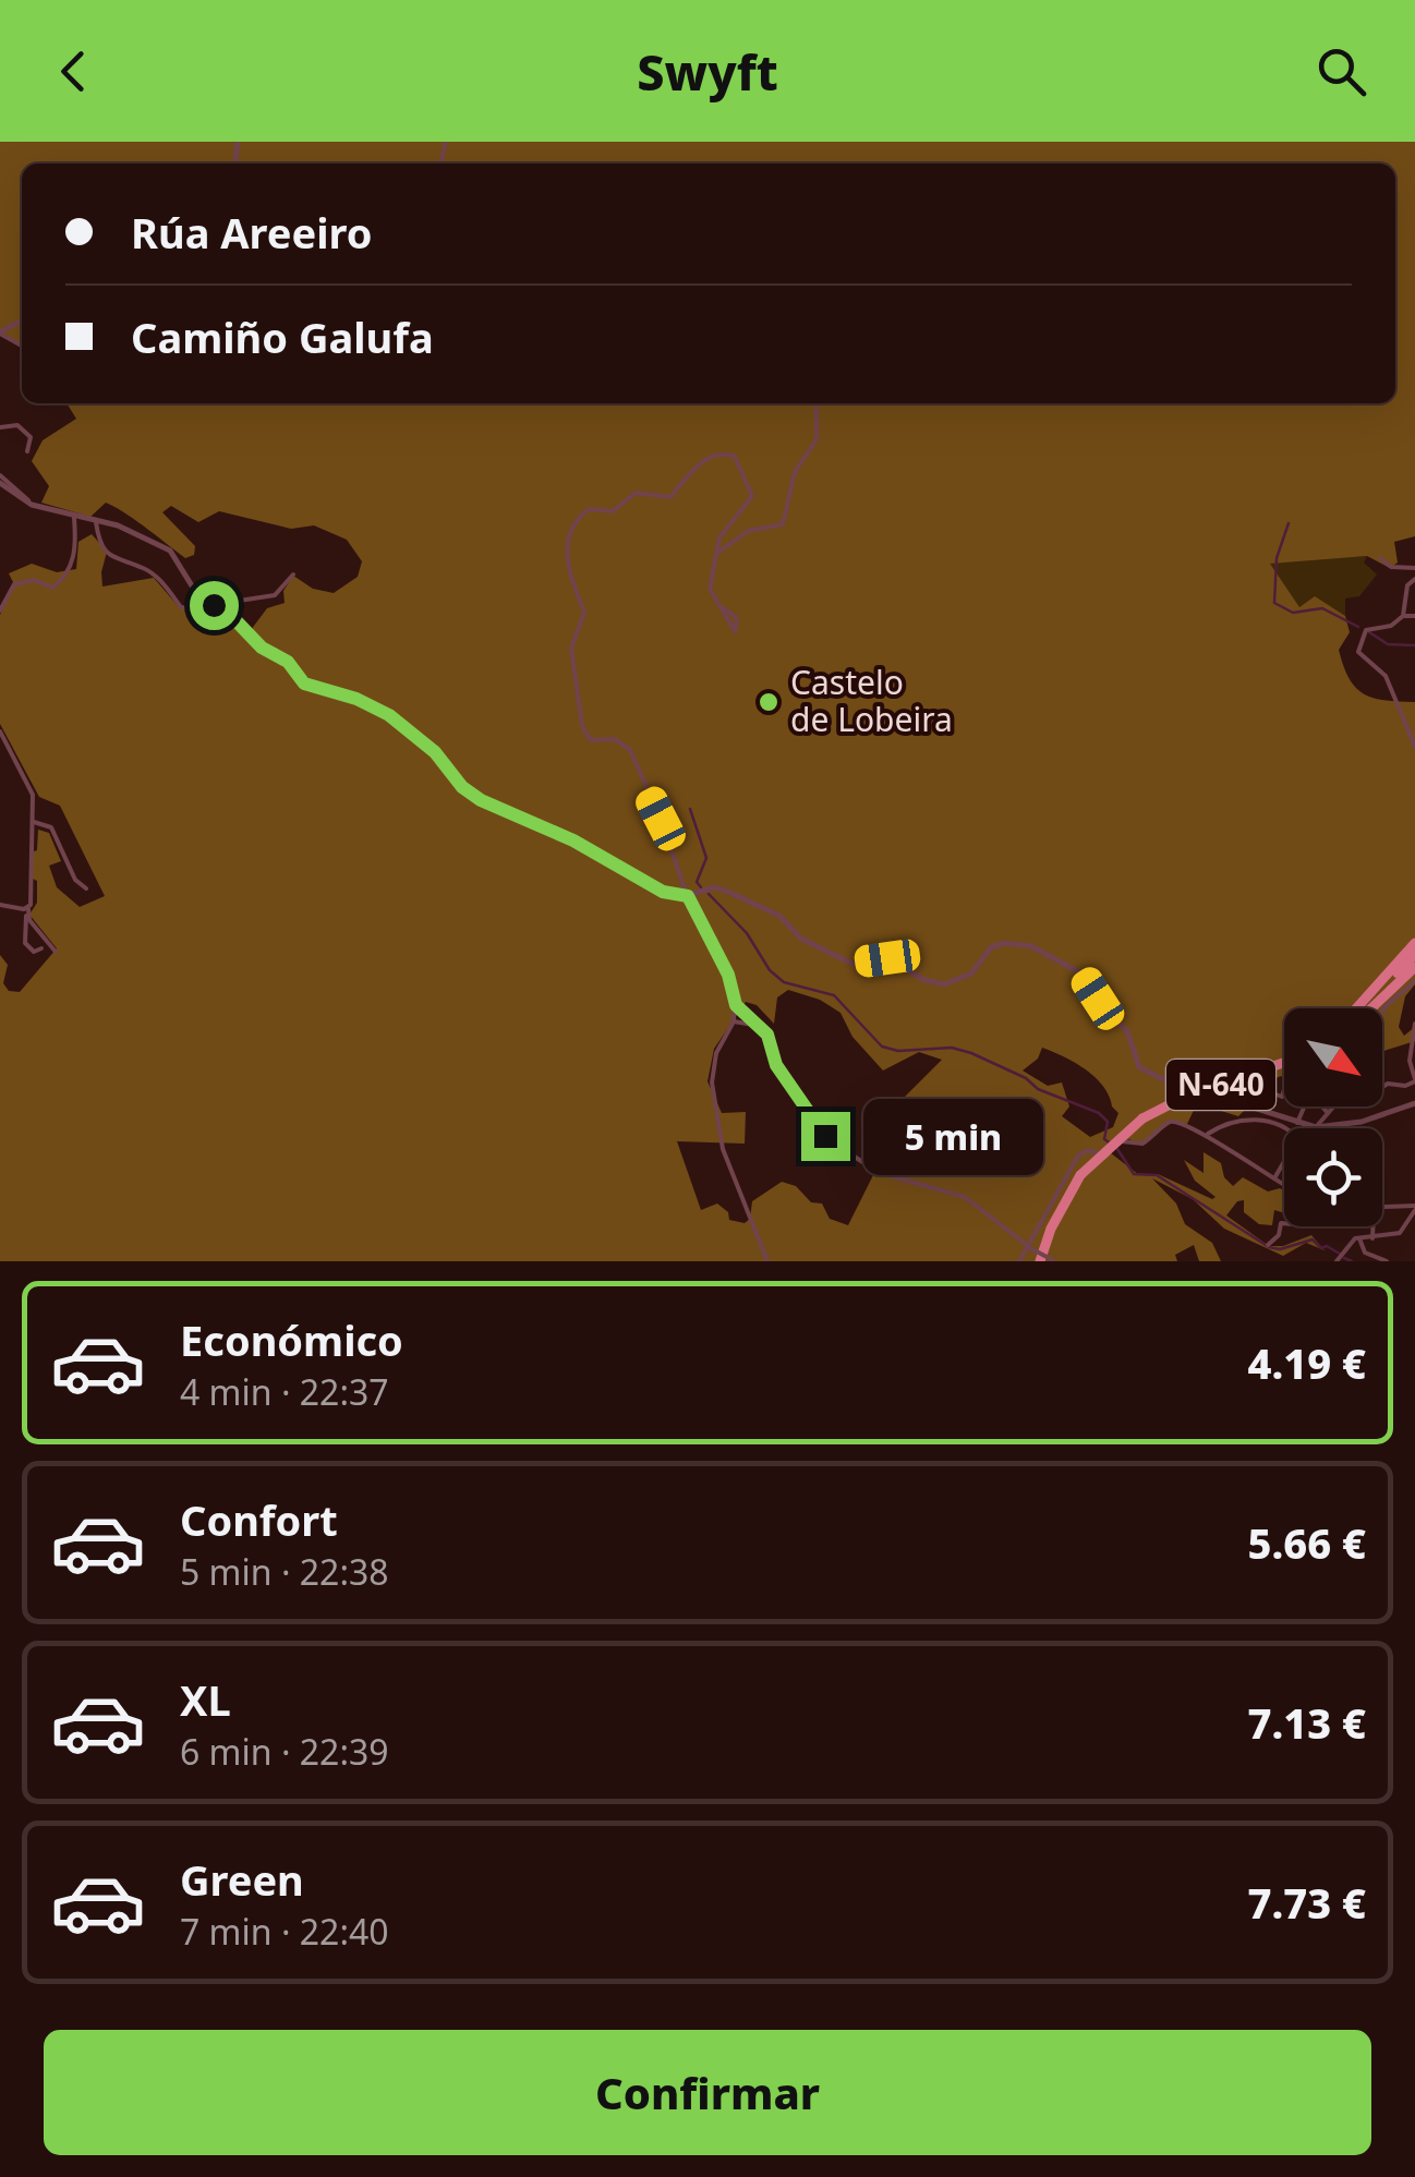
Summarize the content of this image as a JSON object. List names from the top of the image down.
{
  "streets": {
    "highway": ["N-640"]
  },
  "places": ["Castelo de Lobeira"],
  "north": "bottom right",
  "page": {
    "header": "Swyft",
    "banner": ["Rúa Areeiro", "Camiño Galufa"],
    "bubble": "5 min",
    "list": [
      {
        "name": "Económico",
        "note": "4 min · 22:37",
        "value": "4.19 €"
      },
      {
        "name": "Confort",
        "note": "5 min · 22:38",
        "value": "5.66 €"
      },
      {
        "name": "XL",
        "note": "6 min · 22:39",
        "value": "7.13 €"
      },
      {
        "name": "Green",
        "note": "7 min · 22:40",
        "value": "7.73 €"
      }
    ],
    "buttons": "Confirmar"
  }
}
